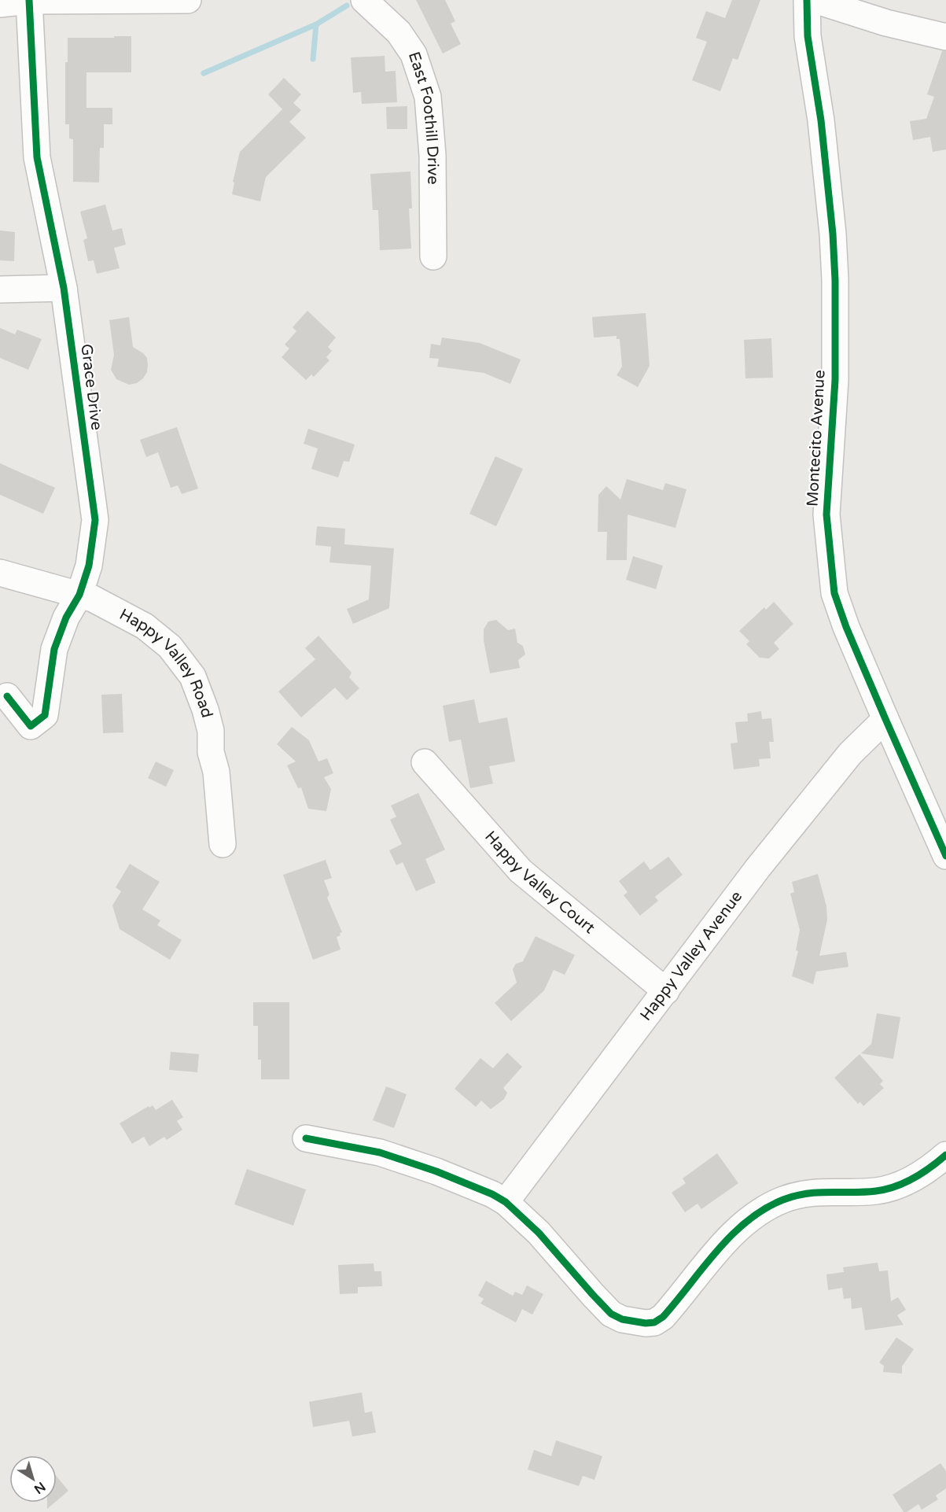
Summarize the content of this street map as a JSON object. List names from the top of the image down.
{
  "streets": {
    "street": [
      "East Foothill Drive",
      "Grace Drive",
      "Montecito Avenue",
      "Happy Valley Road",
      "Happy Valley Court",
      "Happy Valley Avenue"
    ]
  },
  "crossings": [
    ["Grace Drive", "Happy Valley Road"],
    ["Montecito Avenue", "Happy Valley Avenue"],
    ["Happy Valley Court", "Happy Valley Avenue"]
  ],
  "north": "bottom right"
}
